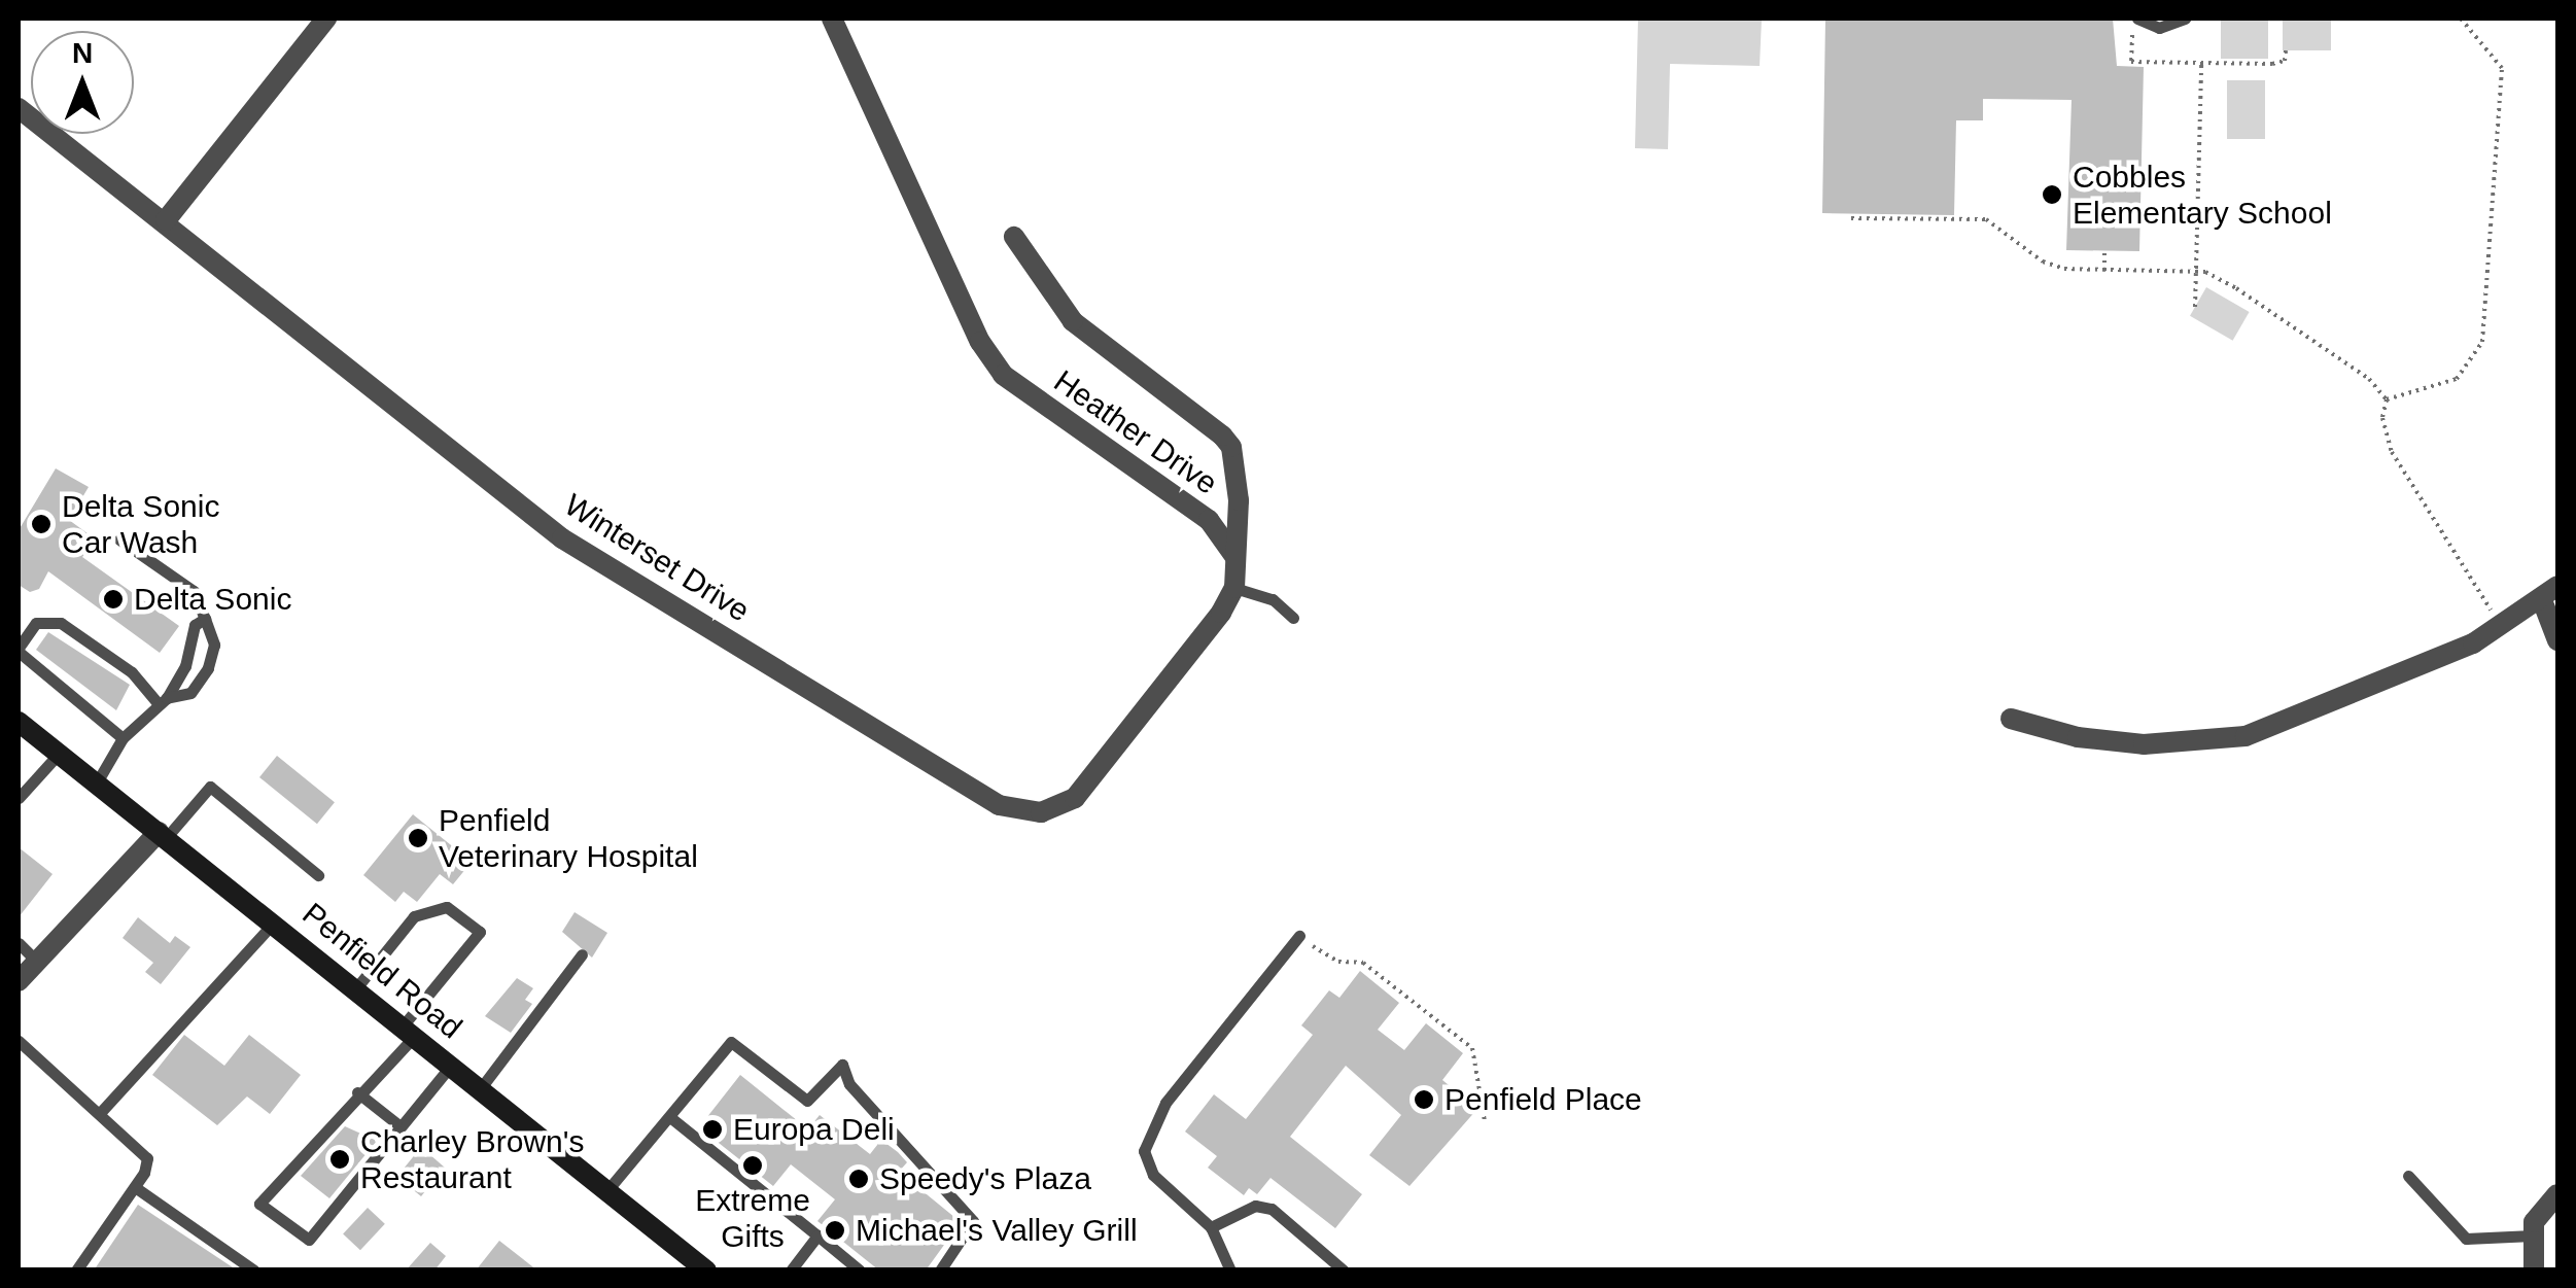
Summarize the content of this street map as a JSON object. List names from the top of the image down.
{
  "streets": {
    "street": ["Heather Drive", "Winterset Drive", "Penfield Road"]
  },
  "crossings": [
    ["Heather Drive", "Winterset Drive"]
  ],
  "places": [
    "Cobbles Elementary School",
    "Delta Sonic Car Wash",
    "Delta Sonic",
    "Penfield Veterinary Hospital",
    "Penfield Place",
    "Europa Deli",
    "Charley Brown's Restaurant",
    "Extreme Gifts",
    "Speedy's Plaza",
    "Michael's Valley Grill"
  ],
  "north": "top"
}
